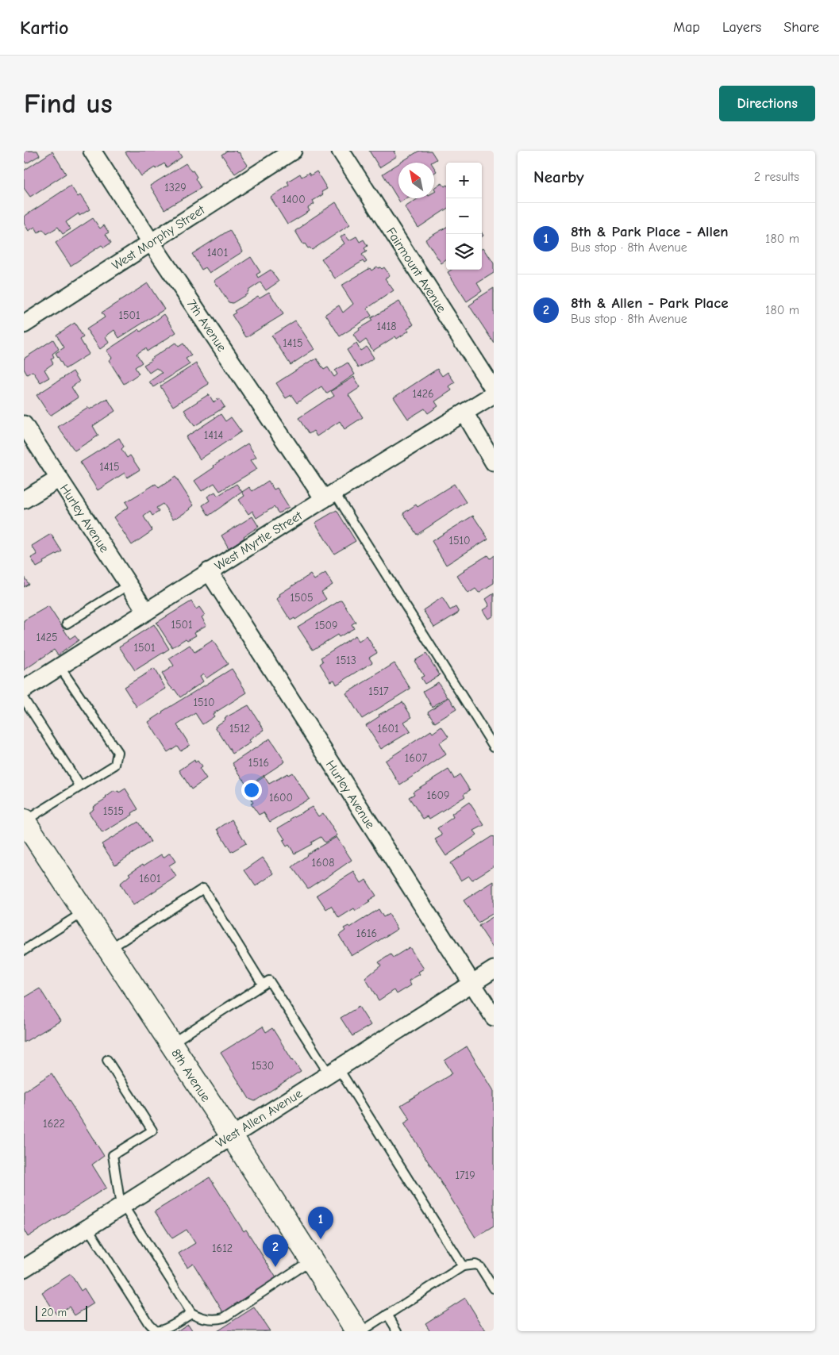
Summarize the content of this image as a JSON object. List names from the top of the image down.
{
  "streets": {
    "main road": ["8th Avenue"],
    "street": [
      "West Morphy Street",
      "Fairmount Avenue",
      "7th Avenue",
      "Hurley Avenue",
      "West Myrtle Street",
      "West Allen Avenue"
    ]
  },
  "crossings": [
    ["West Morphy Street", "7th Avenue"],
    ["7th Avenue", "West Myrtle Street"],
    ["Hurley Avenue", "West Myrtle Street"],
    ["Hurley Avenue", "West Allen Avenue"],
    ["8th Avenue", "West Allen Avenue"]
  ],
  "house_numbers": [
    "1329",
    "1400",
    "1401",
    "1501",
    "1418",
    "1415",
    "1426",
    "1414",
    "1415",
    "1510",
    "1505",
    "1501",
    "1509",
    "1425",
    "1501",
    "1513",
    "1517",
    "1510",
    "1512",
    "1601",
    "1607",
    "1516",
    "1609",
    "1600",
    "1515",
    "1608",
    "1601",
    "1616",
    "1530",
    "1622",
    "1719",
    "1612"
  ],
  "scale_bar": "20 m",
  "north": "top left",
  "page": {
    "header": "Kartio",
    "nav": ["Map", "Layers", "Share"],
    "buttons": "Directions",
    "title": "Find us",
    "heading": ["Nearby", "2 results"],
    "map_buttons": ["+", "−"],
    "list": [
      {
        "mark": "1",
        "name": "8th & Park Place - Allen",
        "note": "Bus stop · 8th Avenue",
        "value": "180 m"
      },
      {
        "mark": "2",
        "name": "8th & Allen - Park Place",
        "note": "Bus stop · 8th Avenue",
        "value": "180 m"
      }
    ],
    "pins": ["1", "2"],
    "scale": "20 m"
  }
}
